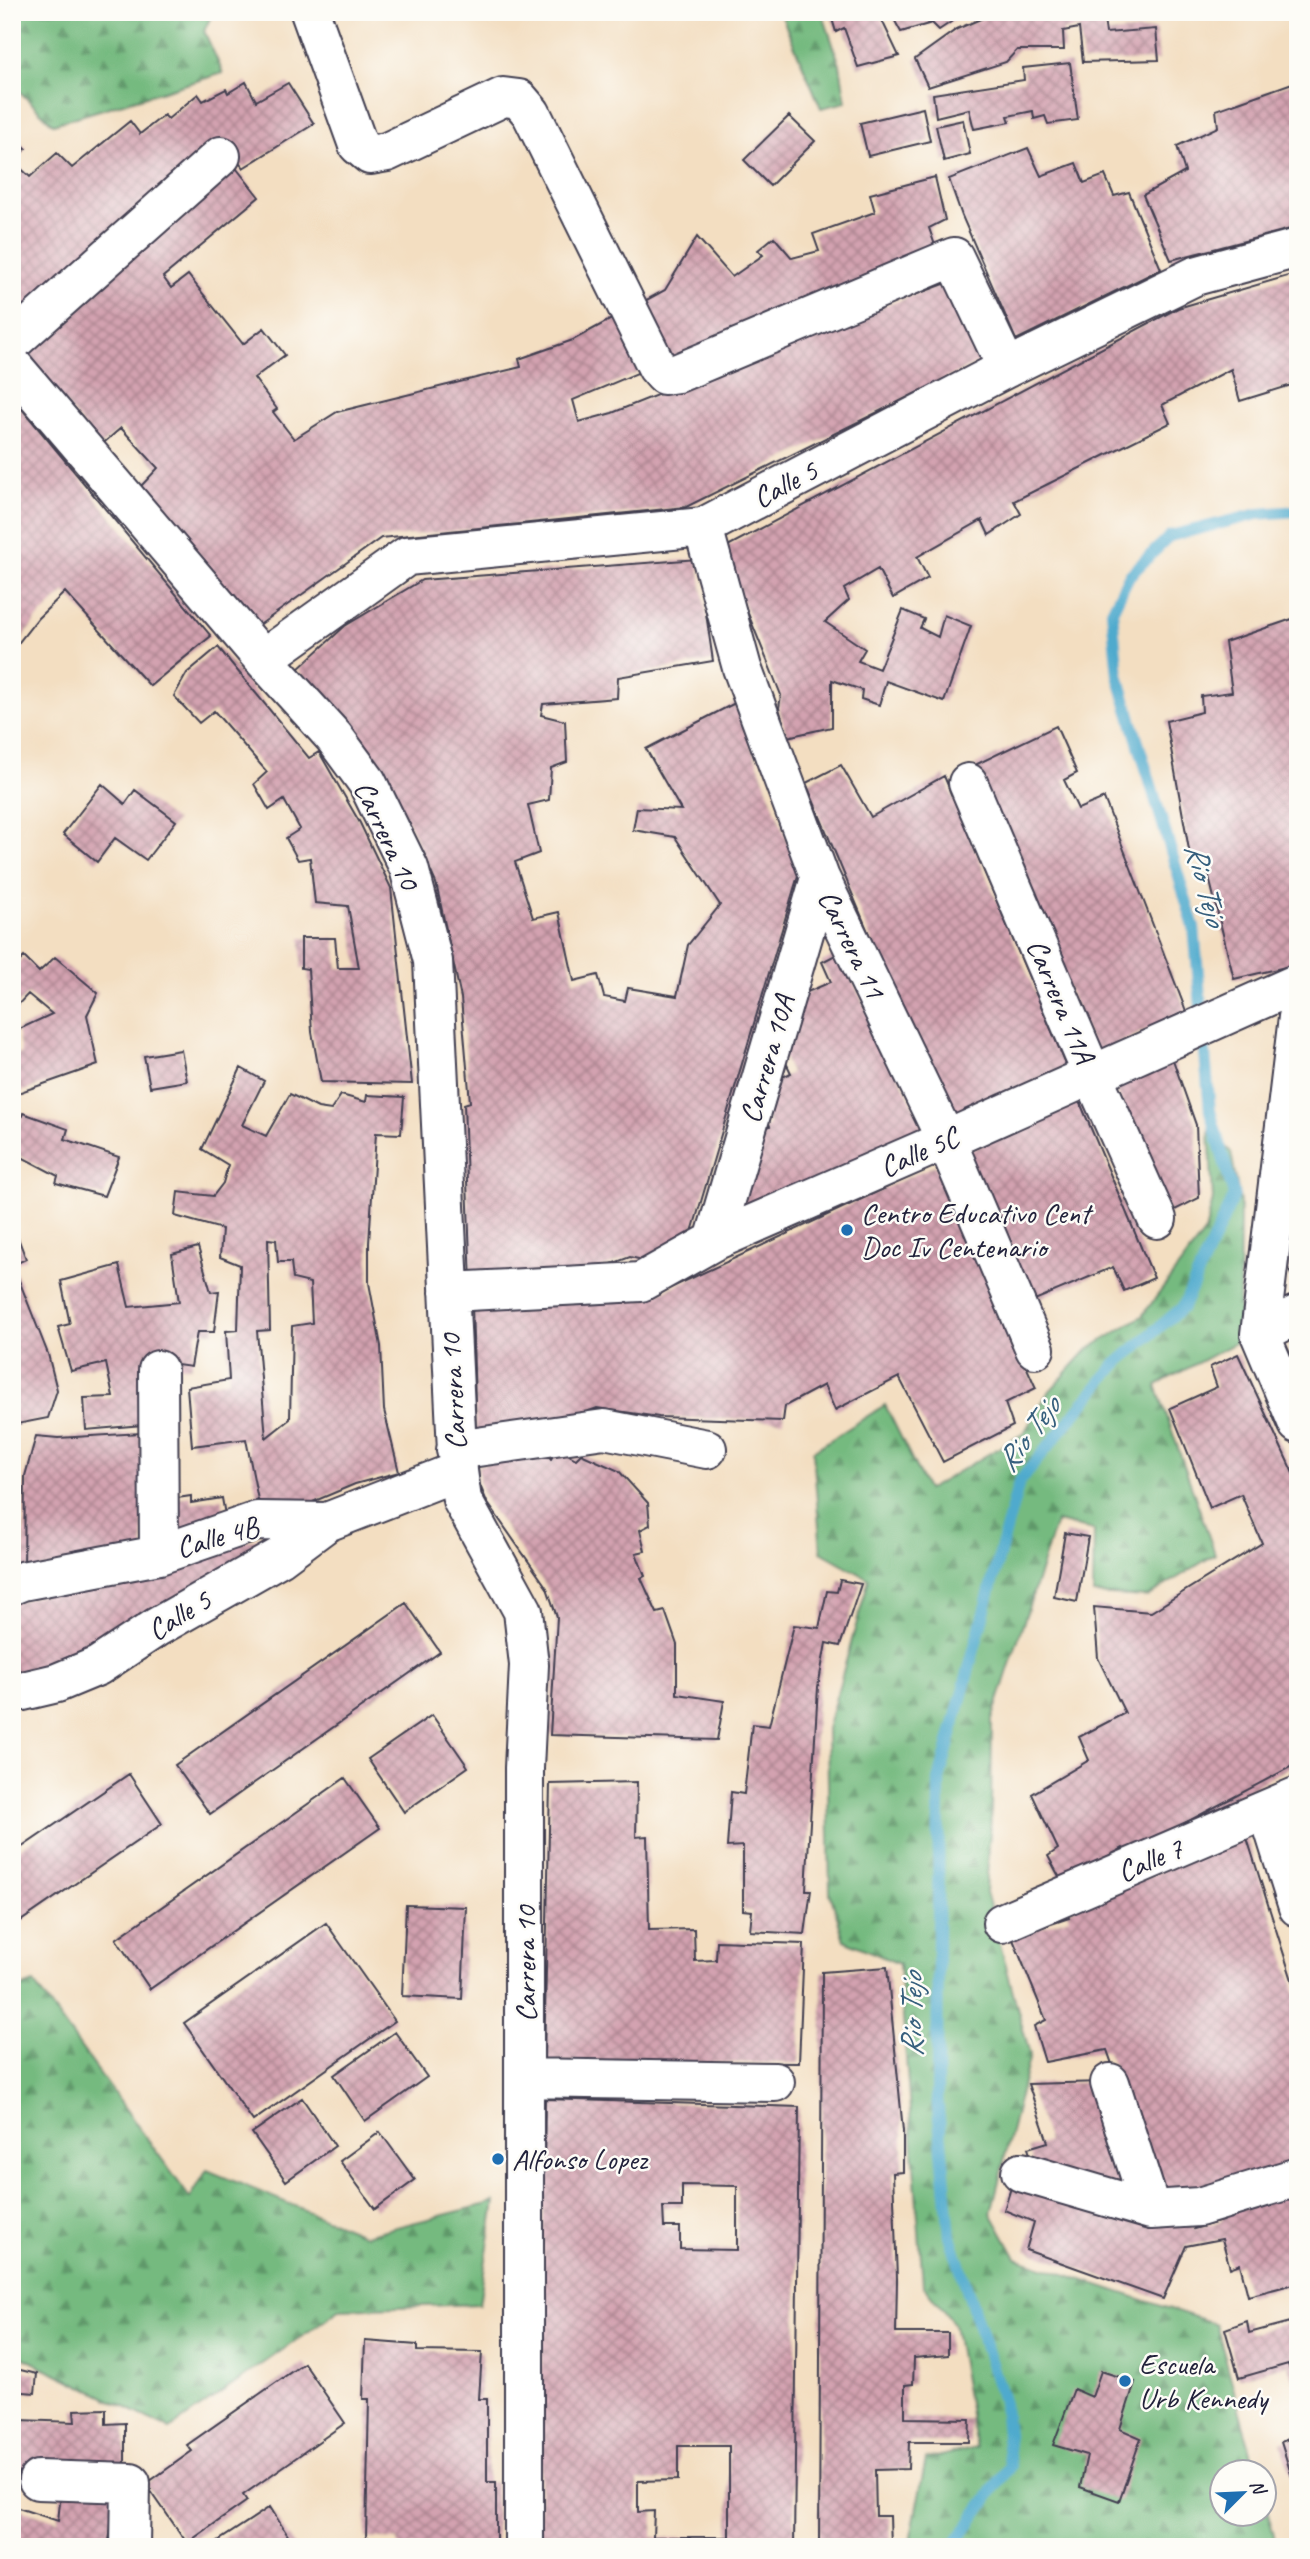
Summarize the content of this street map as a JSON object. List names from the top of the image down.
{
  "streets": {
    "street": [
      "Calle 5",
      "Carrera 10",
      "Carrera 11",
      "Carrera 11A",
      "Carrera 10A",
      "Calle 5C",
      "Calle 4B",
      "Calle 7"
    ]
  },
  "crossings": [
    ["Calle 5", "Carrera 10"],
    ["Calle 5", "Carrera 11"],
    ["Calle 5", "Calle 4B"],
    ["Carrera 10", "Calle 5C"],
    ["Carrera 10", "Calle 4B"],
    ["Carrera 11", "Carrera 10A"],
    ["Carrera 11", "Calle 5C"],
    ["Carrera 11A", "Calle 5C"],
    ["Carrera 10A", "Calle 5C"]
  ],
  "water": ["Rio Tejo"],
  "places": ["Centro Educativo Cent Doc Iv Centenario", "Alfonso Lopez", "Escuela Urb Kennedy"],
  "north": "top right"
}
